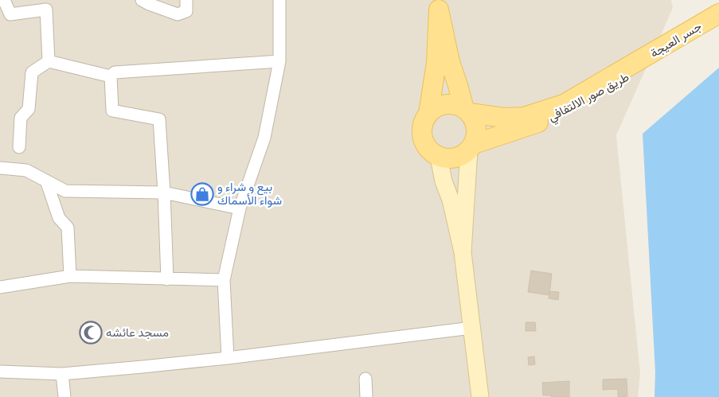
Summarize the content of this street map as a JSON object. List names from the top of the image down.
{
  "streets": {
    "main road": ["جسر العيجة", "طريق صور الالتفافي"]
  },
  "crossings": [
    ["جسر العيجة", "طريق صور الالتفافي"]
  ],
  "places": {
    "shop": ["بيع و شراء و شواء الأسماك"],
    "mosque": ["مسجد عائشه"]
  }
}
